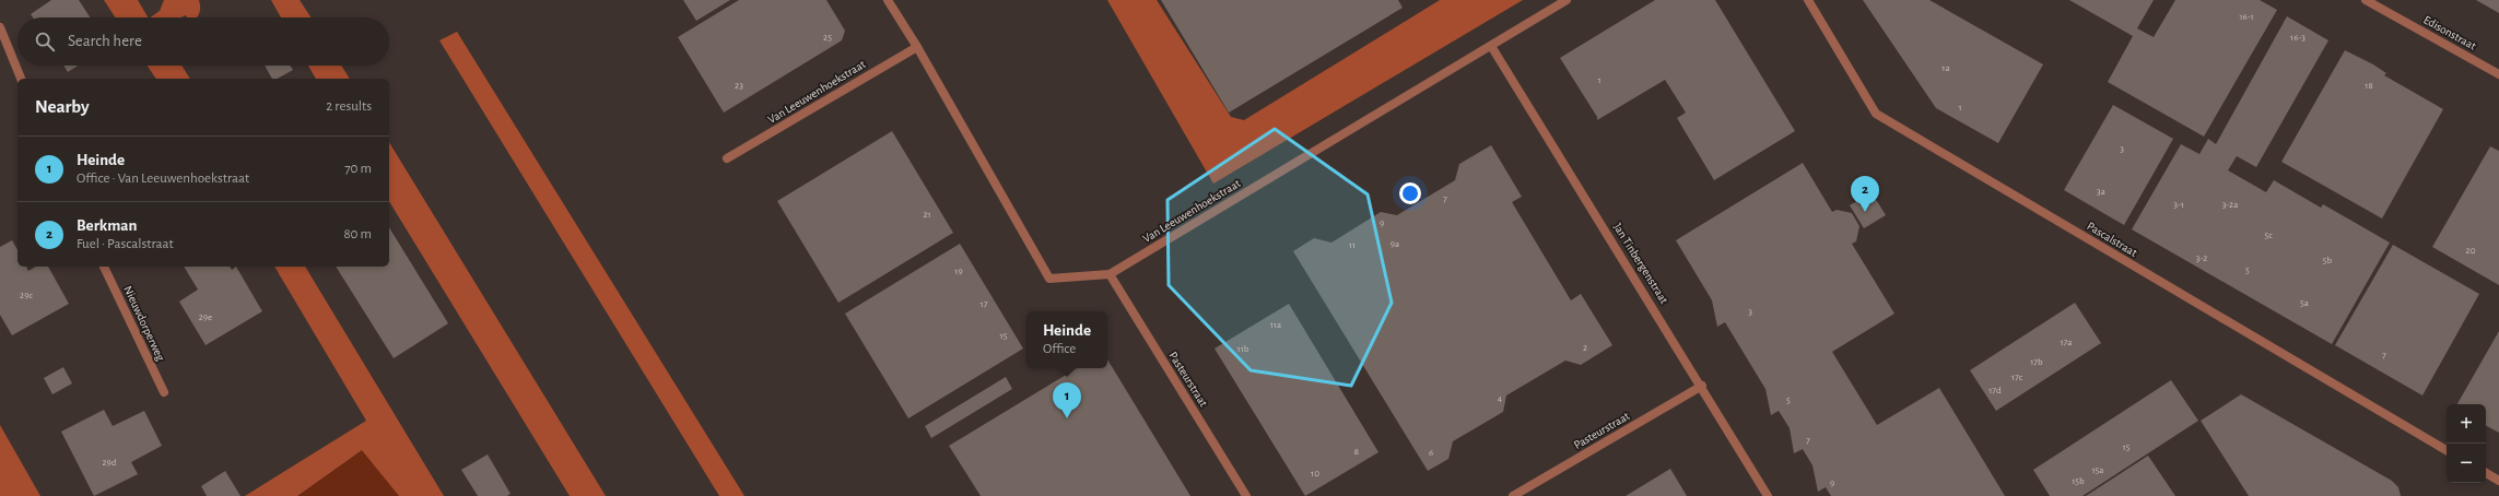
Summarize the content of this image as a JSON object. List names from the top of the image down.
{
  "streets": {
    "street": [
      "Edisonstraat",
      "Van Leeuwenhoekstraat",
      "Pascalstraat",
      "Jan Tinbergenstraat",
      "Nieuwdorperweg",
      "Pasteurstraat"
    ]
  },
  "crossings": [
    ["Van Leeuwenhoekstraat", "Jan Tinbergenstraat"],
    ["Van Leeuwenhoekstraat", "Pasteurstraat"],
    ["Jan Tinbergenstraat", "Pasteurstraat"]
  ],
  "house_numbers": [
    "16-1",
    "25",
    "16-3",
    "1a",
    "1",
    "23",
    "18",
    "1",
    "3",
    "3a",
    "7",
    "3-1",
    "3-2a",
    "21",
    "9",
    "5c",
    "9a",
    "11",
    "20",
    "3-2",
    "5b",
    "5",
    "19",
    "29c",
    "5a",
    "17",
    "3",
    "29e",
    "11a",
    "15",
    "17a",
    "2",
    "11b",
    "7",
    "17b",
    "17c",
    "17d",
    "4",
    "5",
    "7",
    "15",
    "8",
    "6",
    "29d",
    "15a",
    "10",
    "15b",
    "9"
  ],
  "page": {
    "search": "Search here",
    "heading": ["Nearby", "2 results"],
    "list": [
      {
        "mark": "1",
        "name": "Heinde",
        "note": "Office · Van Leeuwenhoekstraat",
        "value": "70 m"
      },
      {
        "mark": "2",
        "name": "Berkman",
        "note": "Fuel · Pascalstraat",
        "value": "80 m"
      }
    ],
    "pins": ["2", "1"],
    "popup": ["Heinde", "Office"],
    "map_buttons": ["+", "−"]
  }
}
